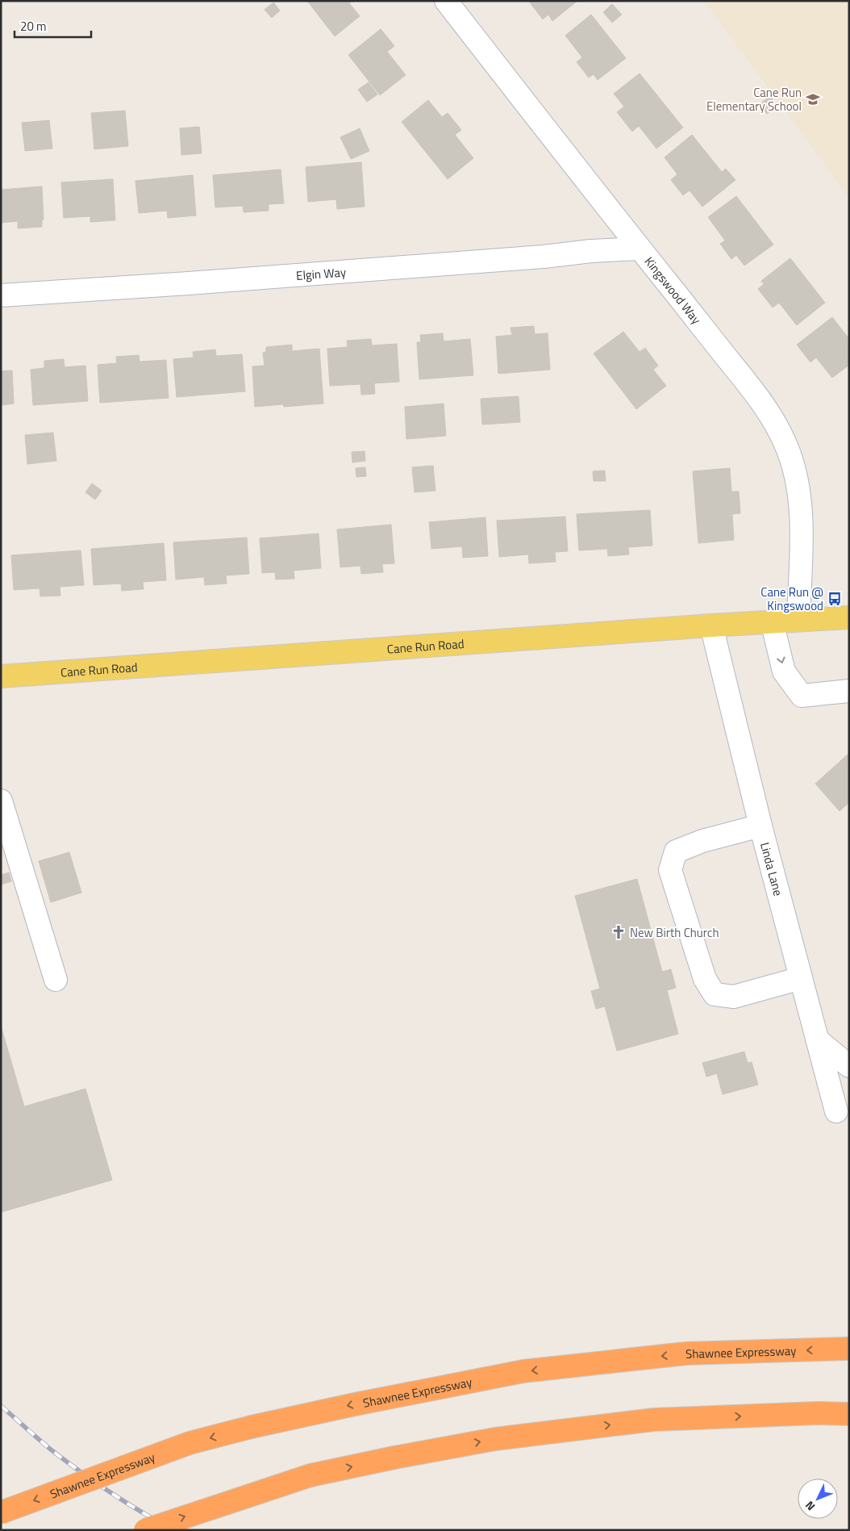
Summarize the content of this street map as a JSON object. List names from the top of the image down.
{
  "streets": {
    "highway": ["Shawnee Expressway"],
    "main road": ["Cane Run Road"],
    "street": ["Elgin Way", "Kingswood Way", "Linda Lane"]
  },
  "crossings": [
    ["Elgin Way", "Kingswood Way"],
    ["Kingswood Way", "Cane Run Road"],
    ["Cane Run Road", "Linda Lane"]
  ],
  "places": {
    "school or university": ["Cane Run Elementary School"],
    "bus stop": ["Cane Run @ Kingswood"],
    "church": ["New Birth Church"]
  },
  "scale_bar": "20 m",
  "north": "bottom left"
}
